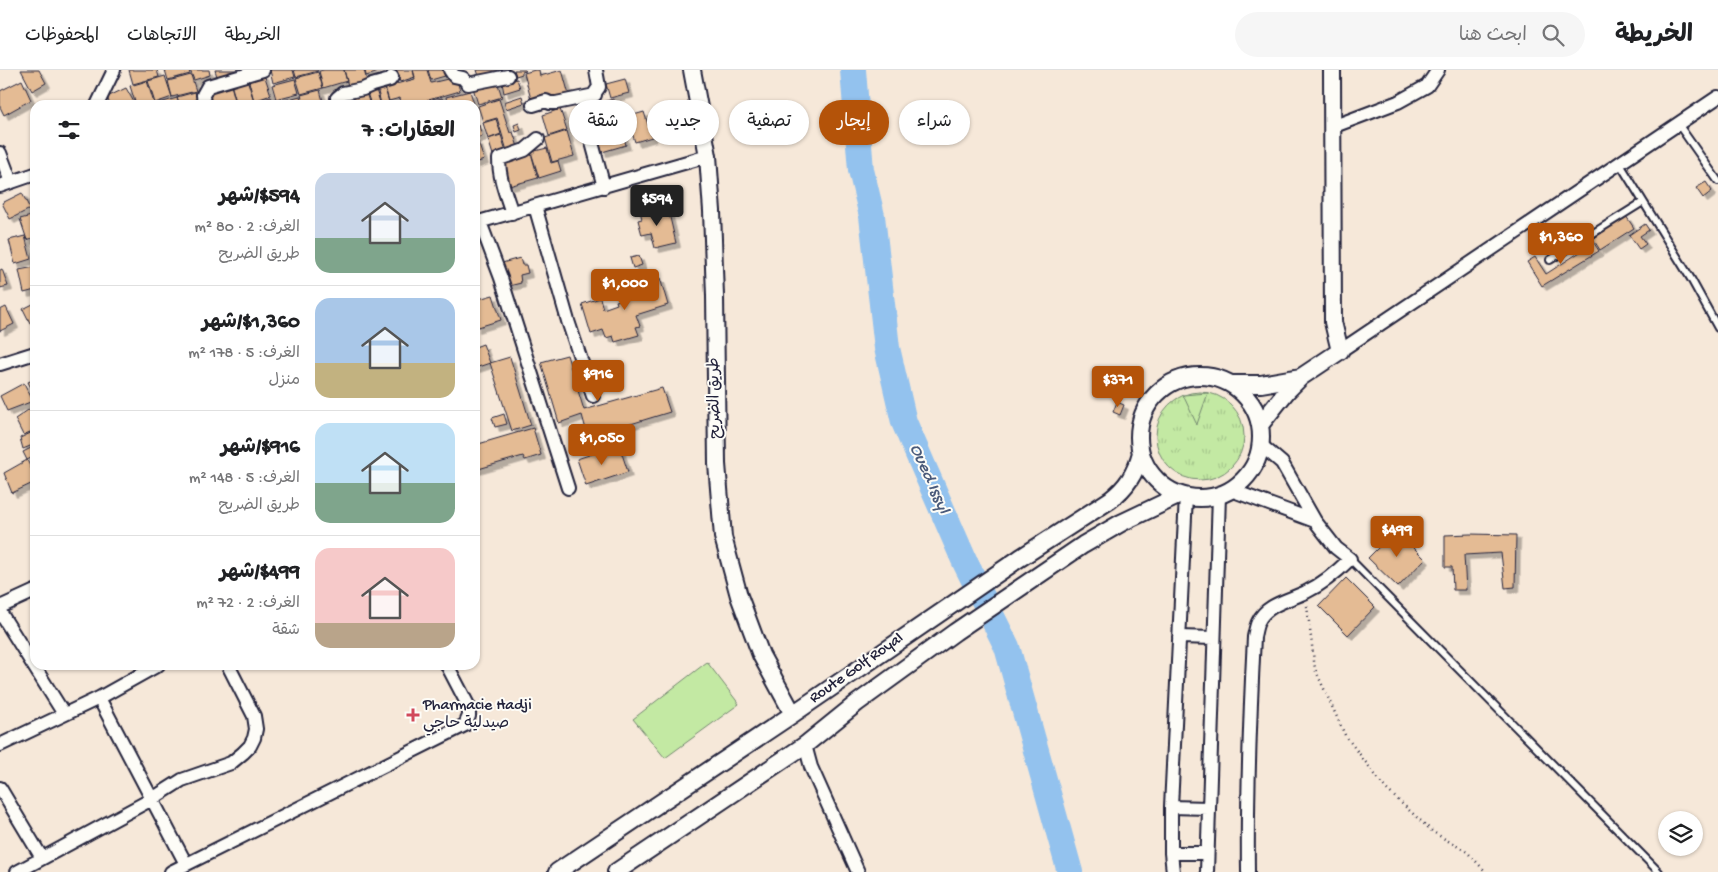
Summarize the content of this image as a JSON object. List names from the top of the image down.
{
  "streets": {
    "street": ["طريق الضريح", "Route Golf Royal"]
  },
  "crossings": [
    ["طريق الضريح", "Route Golf Royal"]
  ],
  "water": ["Oued Issyl"],
  "places": {
    "health": ["Pharmacie Hadji صيدلية حاجي"]
  },
  "page": {
    "header": "الخريطة",
    "search": "ابحث هنا",
    "nav": ["الخريطة", "الاتجاهات", "المحفوظات"],
    "chip": [
      "شراء",
      "إيجار",
      "تصفية",
      "جديد",
      "شقة"
    ],
    "heading": "العقارات: 7",
    "list": [
      {
        "name": "$594/شهر",
        "note": "الغرف: 2 · 80 m² · طريق الضريح"
      },
      {
        "name": "$1,360/شهر",
        "note": "الغرف: 5 · 178 m² · منزل"
      },
      {
        "name": "$916/شهر",
        "note": "الغرف: 5 · 148 m² · طريق الضريح"
      },
      {
        "name": "$499/شهر",
        "note": "الغرف: 2 · 72 m² · شقة"
      }
    ],
    "price": [
      "$594",
      "$1,360",
      "$1,000",
      "$916",
      "$371",
      "$1,050",
      "$499"
    ]
  }
}
